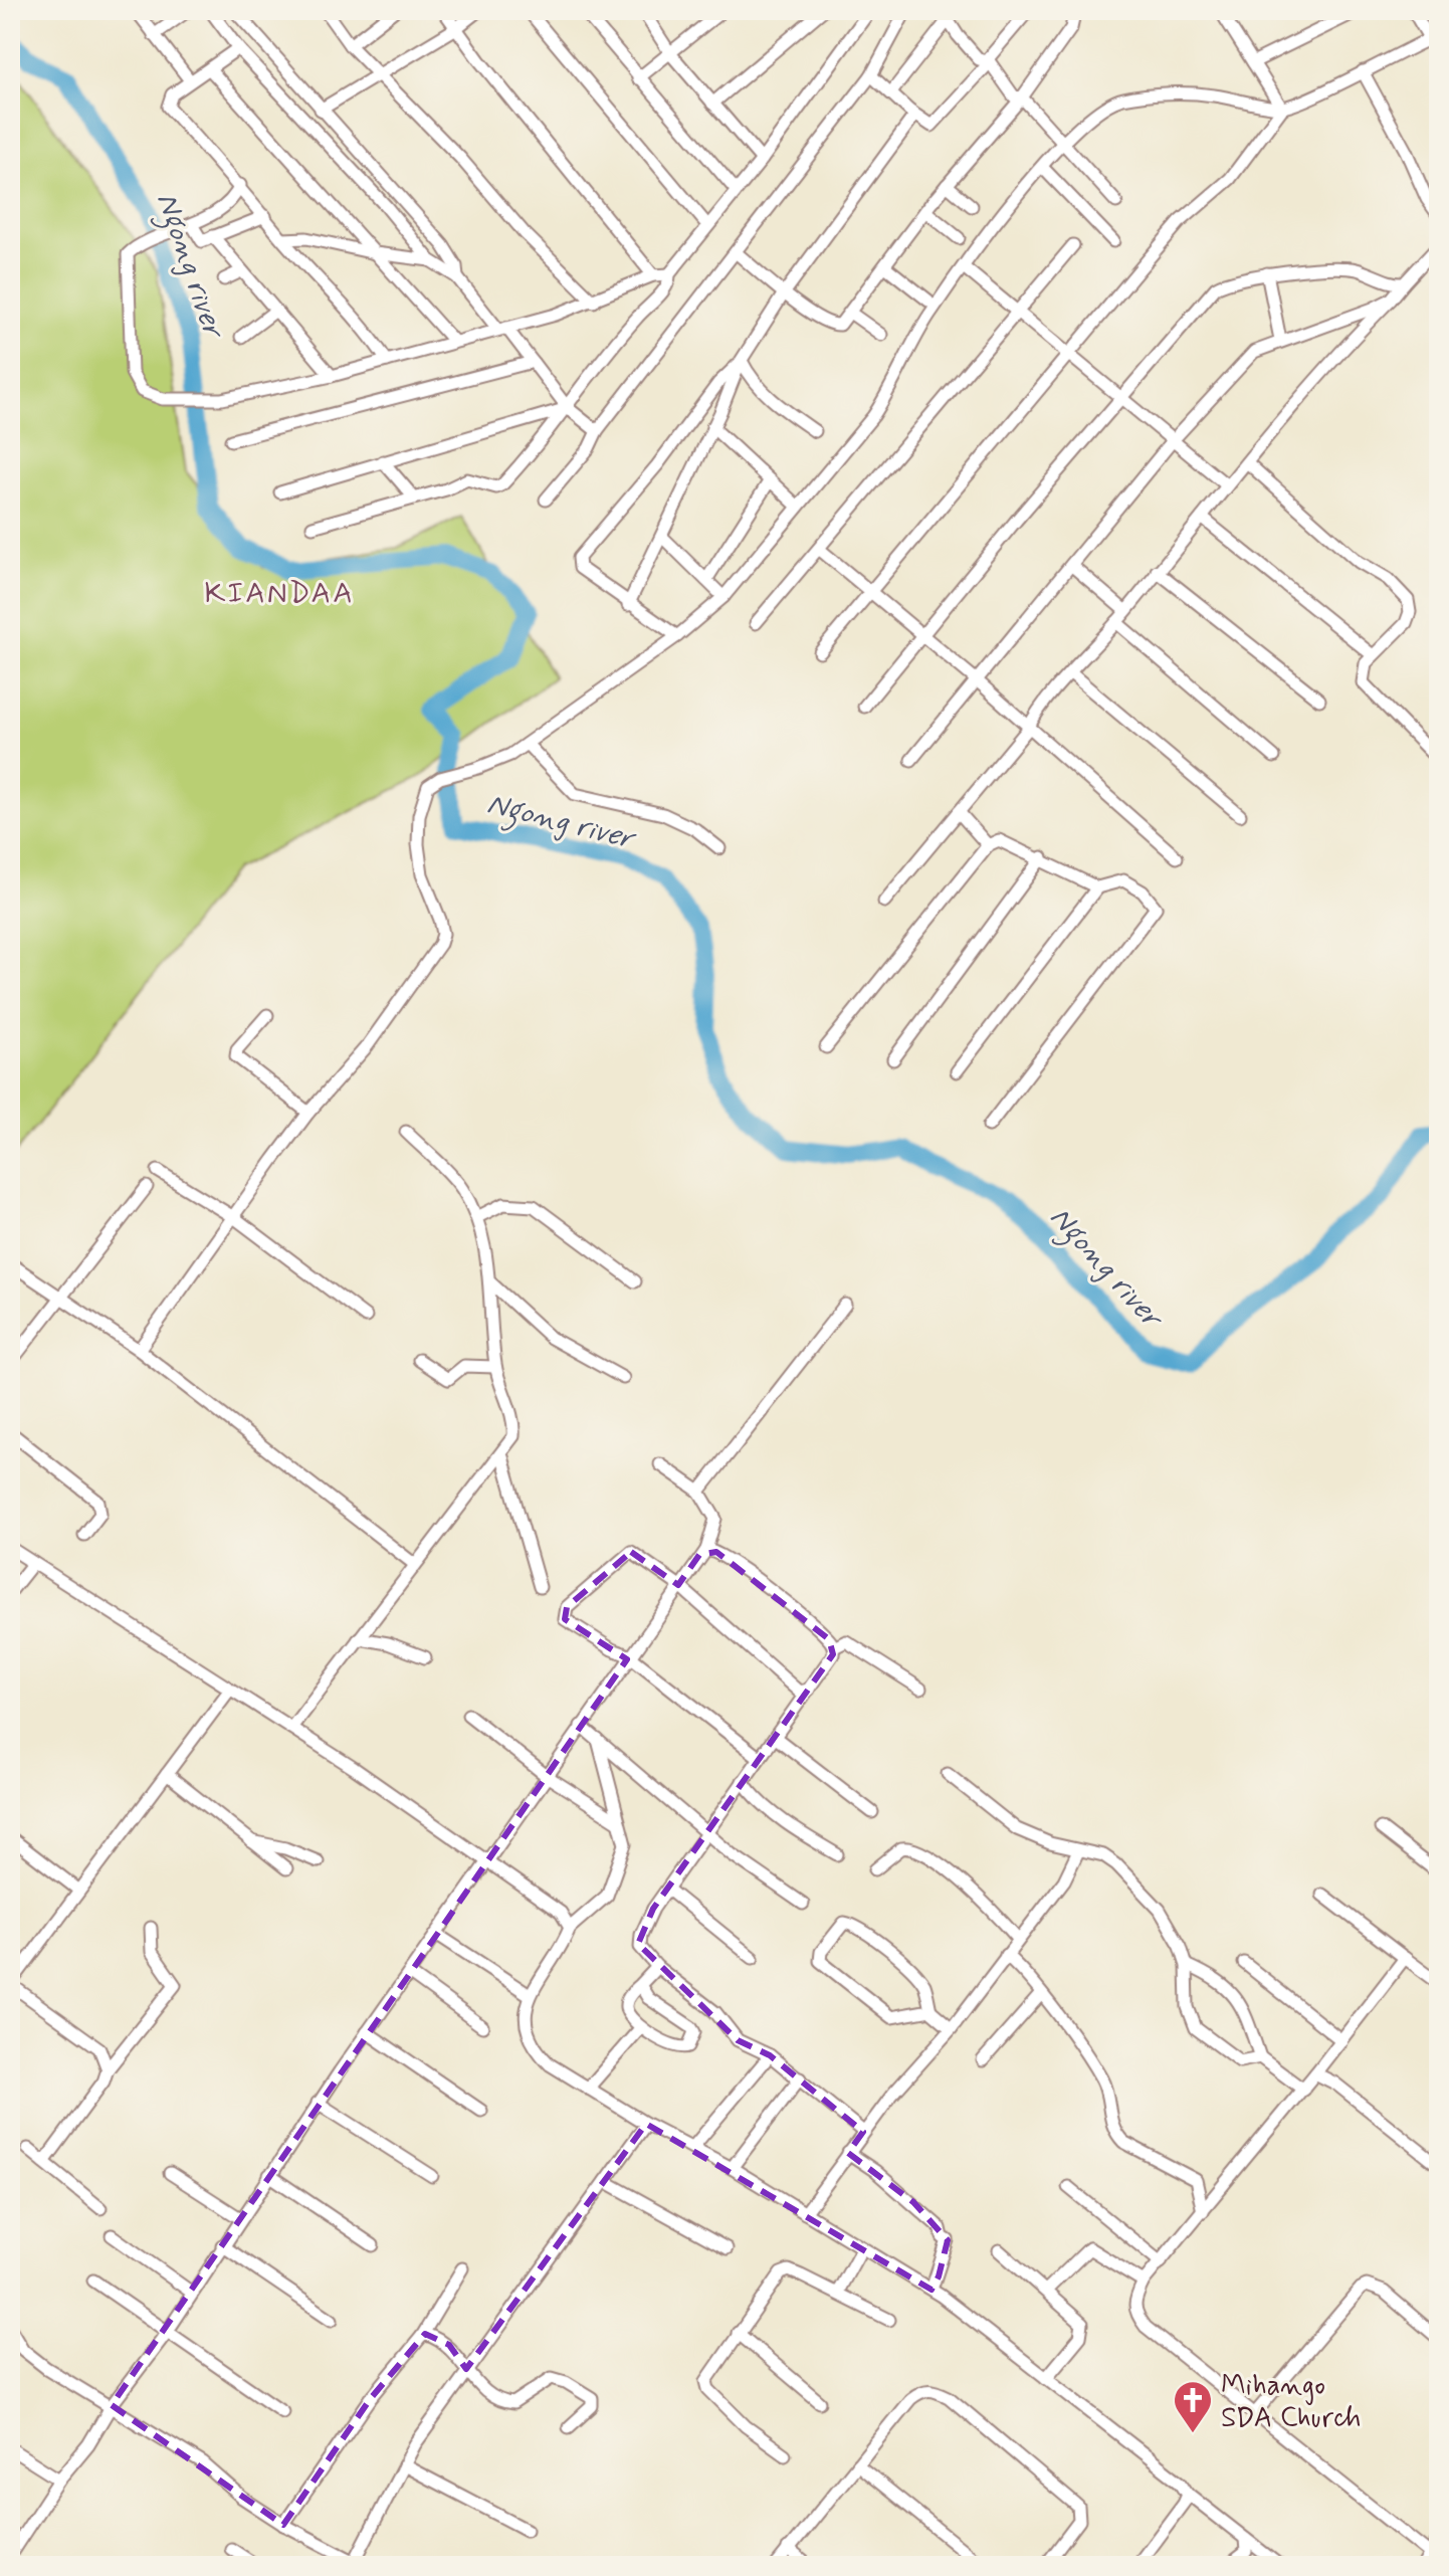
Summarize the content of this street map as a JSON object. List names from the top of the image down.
{
  "districts": ["KIANDAA"],
  "water": ["Ngong river"],
  "places": {
    "church": ["Mihango SDA Church"]
  }
}
